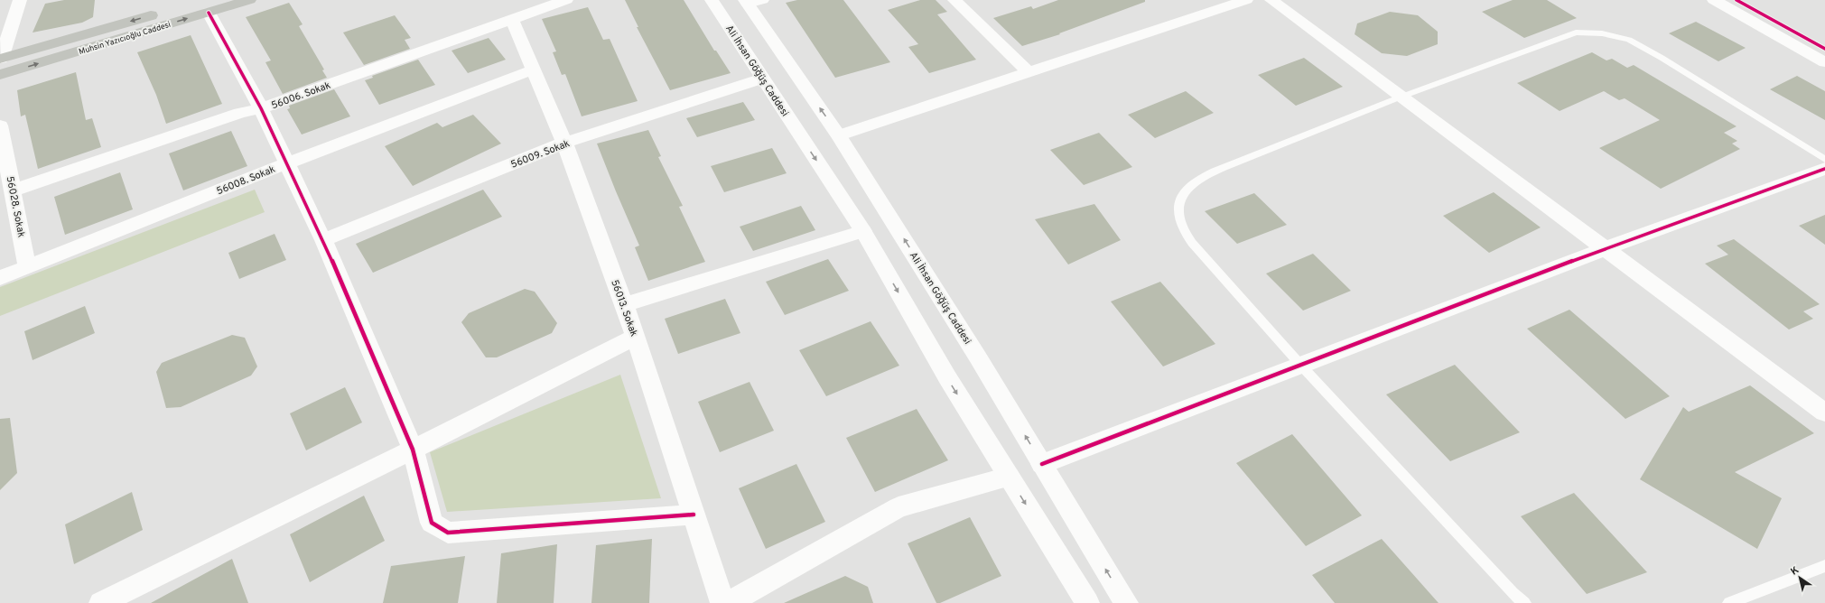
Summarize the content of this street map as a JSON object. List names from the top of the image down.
{
  "streets": {
    "main road": ["Muhsin Yazıcıoğlu Caddesi"],
    "street": [
      "Ali İhsan Göğüş Caddesi",
      "56006. Sokak",
      "56009. Sokak",
      "56008. Sokak",
      "56028. Sokak",
      "56013. Sokak"
    ]
  },
  "crossings": [
    ["Ali İhsan Göğüş Caddesi", "56009. Sokak"],
    ["56006. Sokak", "56028. Sokak"],
    ["56006. Sokak", "56013. Sokak"],
    ["56009. Sokak", "56013. Sokak"],
    ["56008. Sokak", "56028. Sokak"],
    ["56008. Sokak", "56013. Sokak"]
  ],
  "north": "top left"
}
